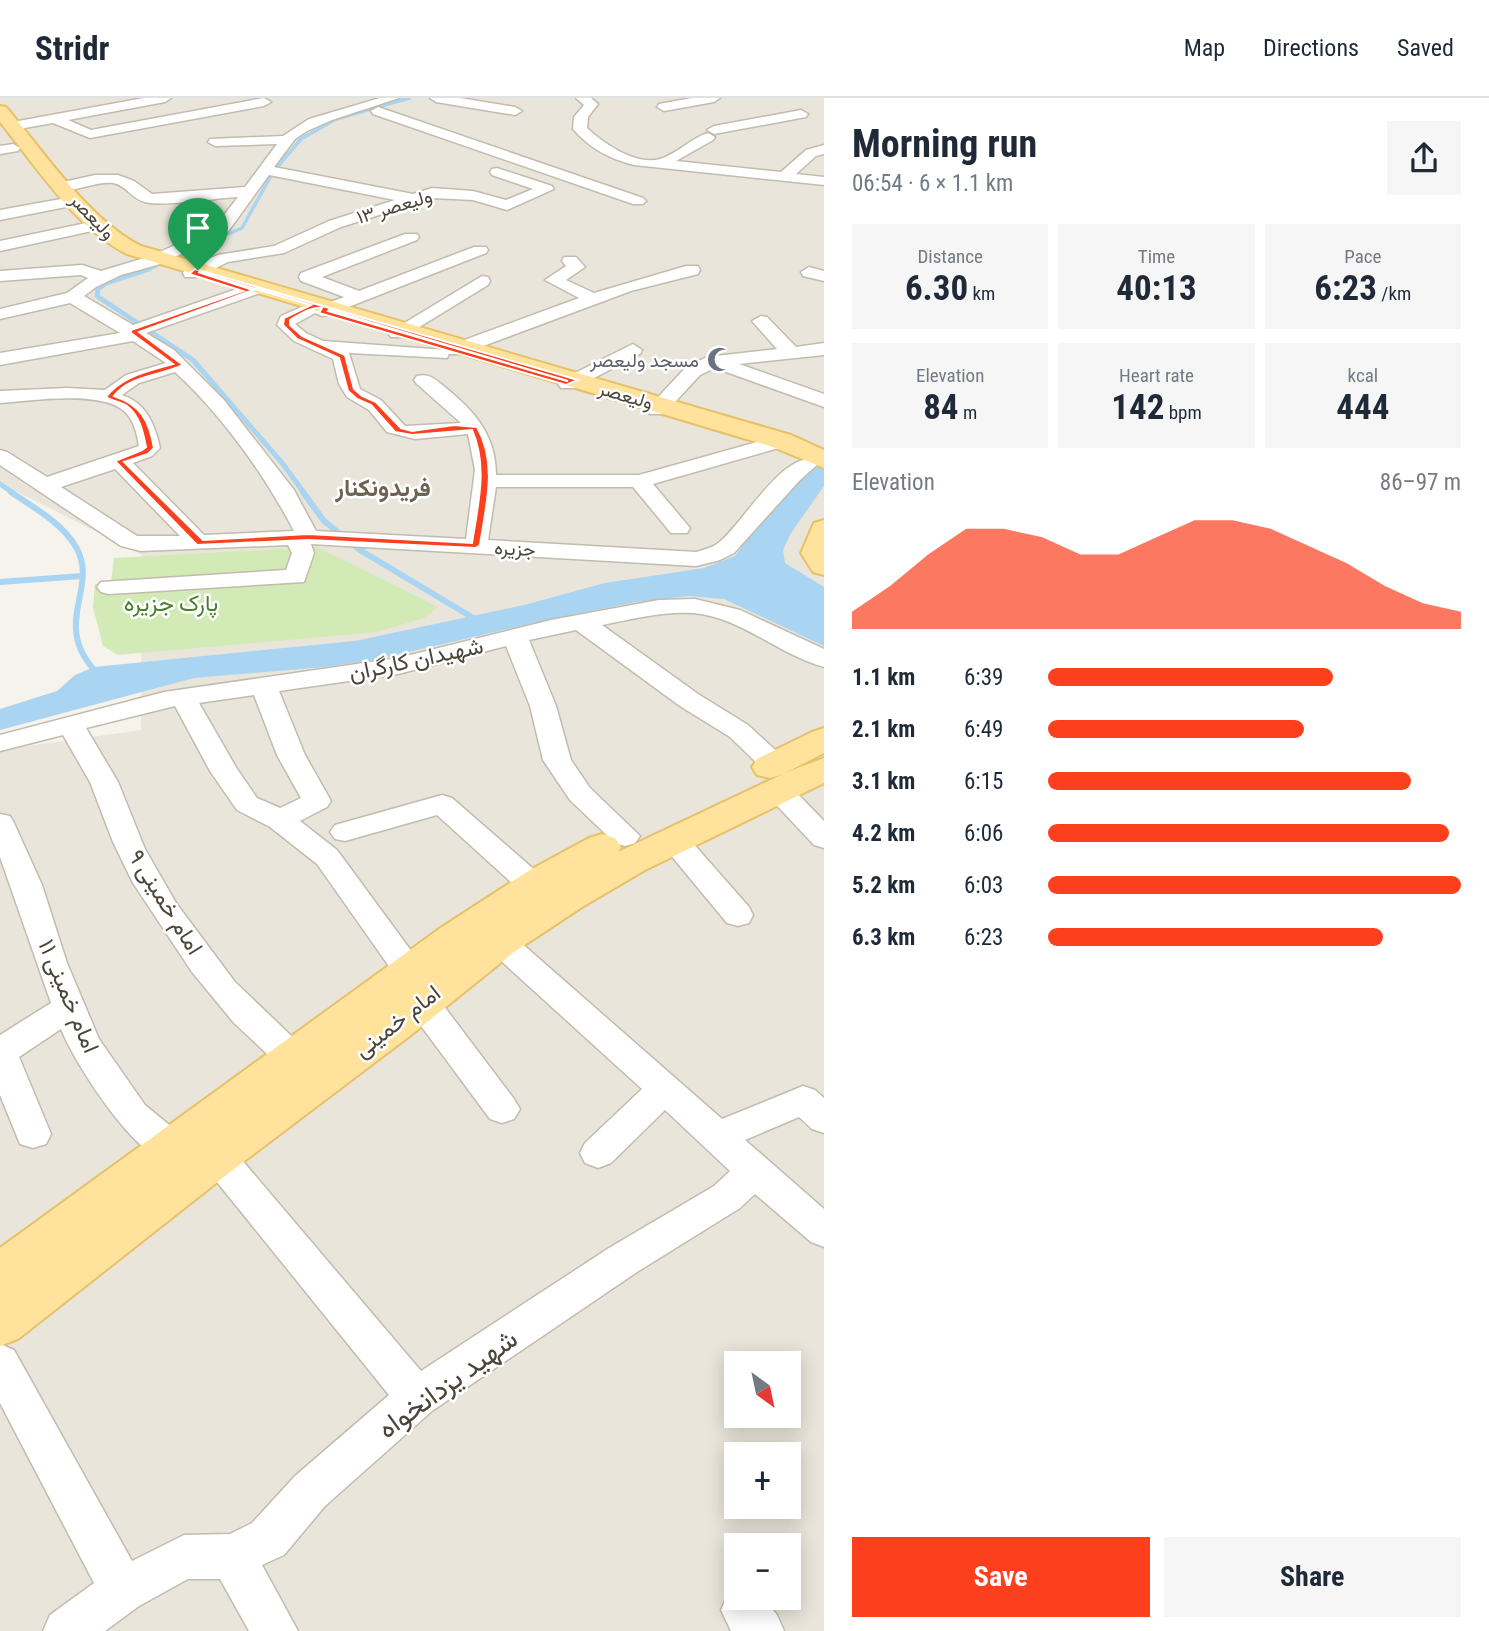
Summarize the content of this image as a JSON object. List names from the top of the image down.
{
  "streets": {
    "main road": ["ولیعصر", "امام خمینی"],
    "street": [
      "ولیعصر ۱۳",
      "جزیره",
      "شهیدان کارگران",
      "امام خمینی ۹",
      "امام خمینی ۱۱",
      "شهید یزدانخواه"
    ]
  },
  "crossings": [
    ["ولیعصر ۱۳", "ولیعصر"],
    ["ولیعصر", "جزیره"],
    ["شهیدان کارگران", "امام خمینی ۹"],
    ["امام خمینی ۹", "امام خمینی"],
    ["امام خمینی ۱۱", "امام خمینی"]
  ],
  "districts": ["فریدونکنار"],
  "parks": ["پارک جزیره"],
  "places": {
    "mosque": ["مسجد ولیعصر"]
  },
  "north": "bottom right",
  "page": {
    "header": "Stridr",
    "nav": ["Map", "Directions", "Saved"],
    "heading": ["Morning run", "06:54 · 6 × 1.1 km"],
    "stats": [
      ["Distance", "6.30 km"],
      ["Time", "40:13"],
      ["Pace", "6:23 /km"],
      ["Elevation", "84 m"],
      ["Heart rate", "142 bpm"],
      ["kcal", "444"]
    ],
    "chart": ["Elevation", "86–97 m"],
    "list": [
      {
        "name": "1.1 km",
        "note": "6:39"
      },
      {
        "name": "2.1 km",
        "note": "6:49"
      },
      {
        "name": "3.1 km",
        "note": "6:15"
      },
      {
        "name": "4.2 km",
        "note": "6:06"
      },
      {
        "name": "5.2 km",
        "note": "6:03"
      },
      {
        "name": "6.3 km",
        "note": "6:23"
      }
    ],
    "map_buttons": ["+", "−"],
    "buttons": ["Save", "Share"]
  }
}
